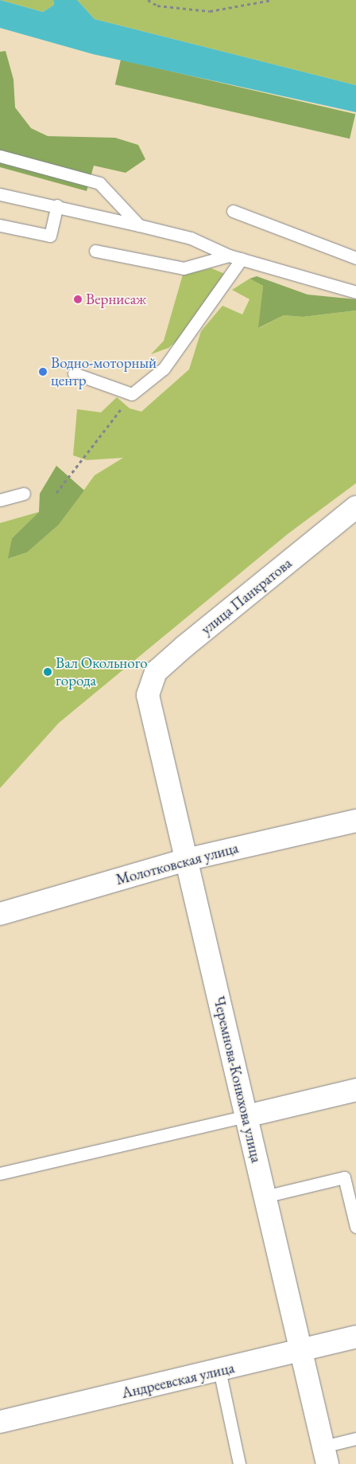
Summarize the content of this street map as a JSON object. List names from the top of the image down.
{
  "streets": {
    "street": [
      "улица Панкратова",
      "Молотковская улица",
      "Черемнова-Конюхова улица",
      "Андреевская улица"
    ]
  },
  "crossings": [
    ["улица Панкратова", "Черемнова-Конюхова улица"],
    ["Молотковская улица", "Черемнова-Конюхова улица"],
    ["Черемнова-Конюхова улица", "Андреевская улица"]
  ],
  "places": ["Вернисаж", "Водно-моторный центр", "Вал Окольного города"]
}
